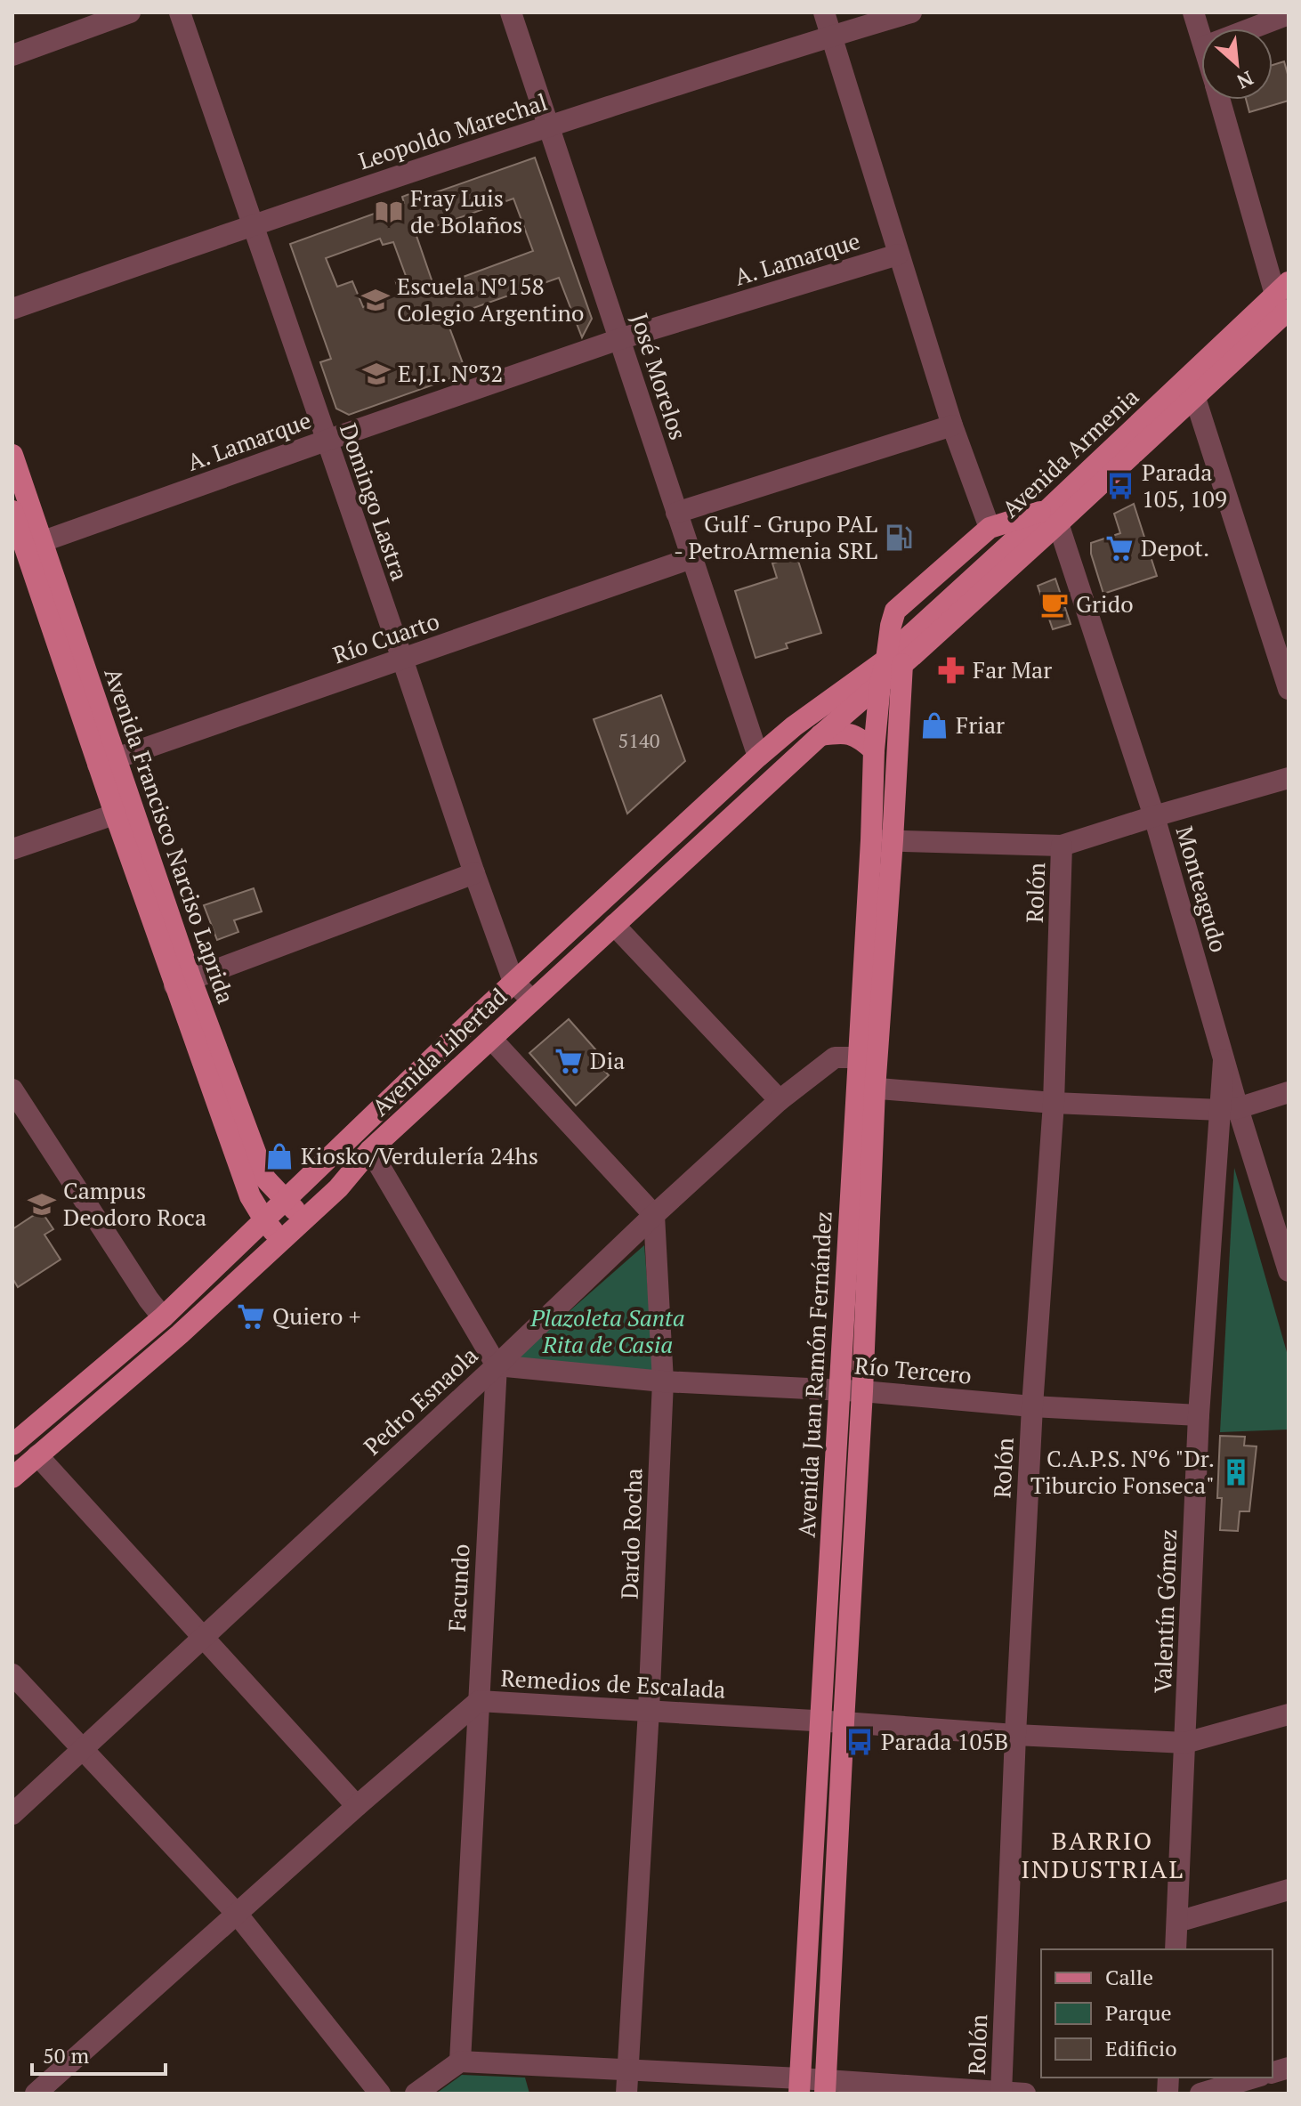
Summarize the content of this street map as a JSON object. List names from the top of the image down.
{
  "streets": {
    "main road": [
      "Avenida Armenia",
      "Avenida Francisco Narciso Laprida",
      "Avenida Libertad",
      "Avenida Juan Ramón Fernández"
    ],
    "street": [
      "Leopoldo Marechal",
      "A. Lamarque",
      "José Morelos",
      "Domingo Lastra",
      "Río Cuarto",
      "Monteagudo",
      "Rolón",
      "Río Tercero",
      "Pedro Esnaola",
      "Dardo Rocha",
      "Facundo",
      "Valentín Gómez",
      "Remedios de Escalada"
    ]
  },
  "crossings": [
    ["Leopoldo Marechal", "José Morelos"],
    ["Leopoldo Marechal", "Domingo Lastra"],
    ["A. Lamarque", "José Morelos"],
    ["A. Lamarque", "Domingo Lastra"],
    ["A. Lamarque", "Avenida Francisco Narciso Laprida"],
    ["José Morelos", "Río Cuarto"],
    ["José Morelos", "Avenida Libertad"],
    ["Avenida Armenia", "Monteagudo"],
    ["Avenida Armenia", "Avenida Libertad"],
    ["Avenida Armenia", "Avenida Juan Ramón Fernández"],
    ["Domingo Lastra", "Río Cuarto"],
    ["Domingo Lastra", "Avenida Libertad"],
    ["Río Cuarto", "Avenida Francisco Narciso Laprida"],
    ["Avenida Francisco Narciso Laprida", "Avenida Libertad"],
    ["Monteagudo", "Valentín Gómez"],
    ["Rolón", "Río Tercero"],
    ["Rolón", "Remedios de Escalada"],
    ["Avenida Libertad", "Avenida Juan Ramón Fernández"],
    ["Río Tercero", "Avenida Juan Ramón Fernández"],
    ["Río Tercero", "Pedro Esnaola"],
    ["Río Tercero", "Dardo Rocha"],
    ["Río Tercero", "Facundo"],
    ["Río Tercero", "Valentín Gómez"],
    ["Avenida Juan Ramón Fernández", "Pedro Esnaola"],
    ["Avenida Juan Ramón Fernández", "Remedios de Escalada"],
    ["Pedro Esnaola", "Dardo Rocha"],
    ["Pedro Esnaola", "Facundo"],
    ["Dardo Rocha", "Remedios de Escalada"],
    ["Facundo", "Remedios de Escalada"],
    ["Valentín Gómez", "Remedios de Escalada"]
  ],
  "districts": ["BARRIO INDUSTRIAL"],
  "parks": ["Plazoleta Santa Rita de Casia"],
  "places": {
    "library": ["Fray Luis de Bolaños"],
    "school or university": ["Escuela Nº158 Colegio Argentino", "E.J.I. Nº32", "Campus Deodoro Roca"],
    "bus stop": ["Parada 105, 109", "Parada 105B"],
    "fuel station": ["Gulf - Grupo PAL - PetroArmenia SRL"],
    "supermarket": ["Depot.", "Dia", "Quiero +"],
    "cafe": ["Grido"],
    "pharmacy": ["Far Mar"],
    "shop": ["Friar", "Kiosko/Verdulería 24hs"],
    "building": ["C.A.P.S. Nº6 \"Dr. Tiburcio Fonseca\""]
  },
  "house_numbers": ["5140"],
  "legend": ["Calle", "Parque", "Edificio"],
  "scale_bar": "50 m",
  "north": "bottom right"
}
